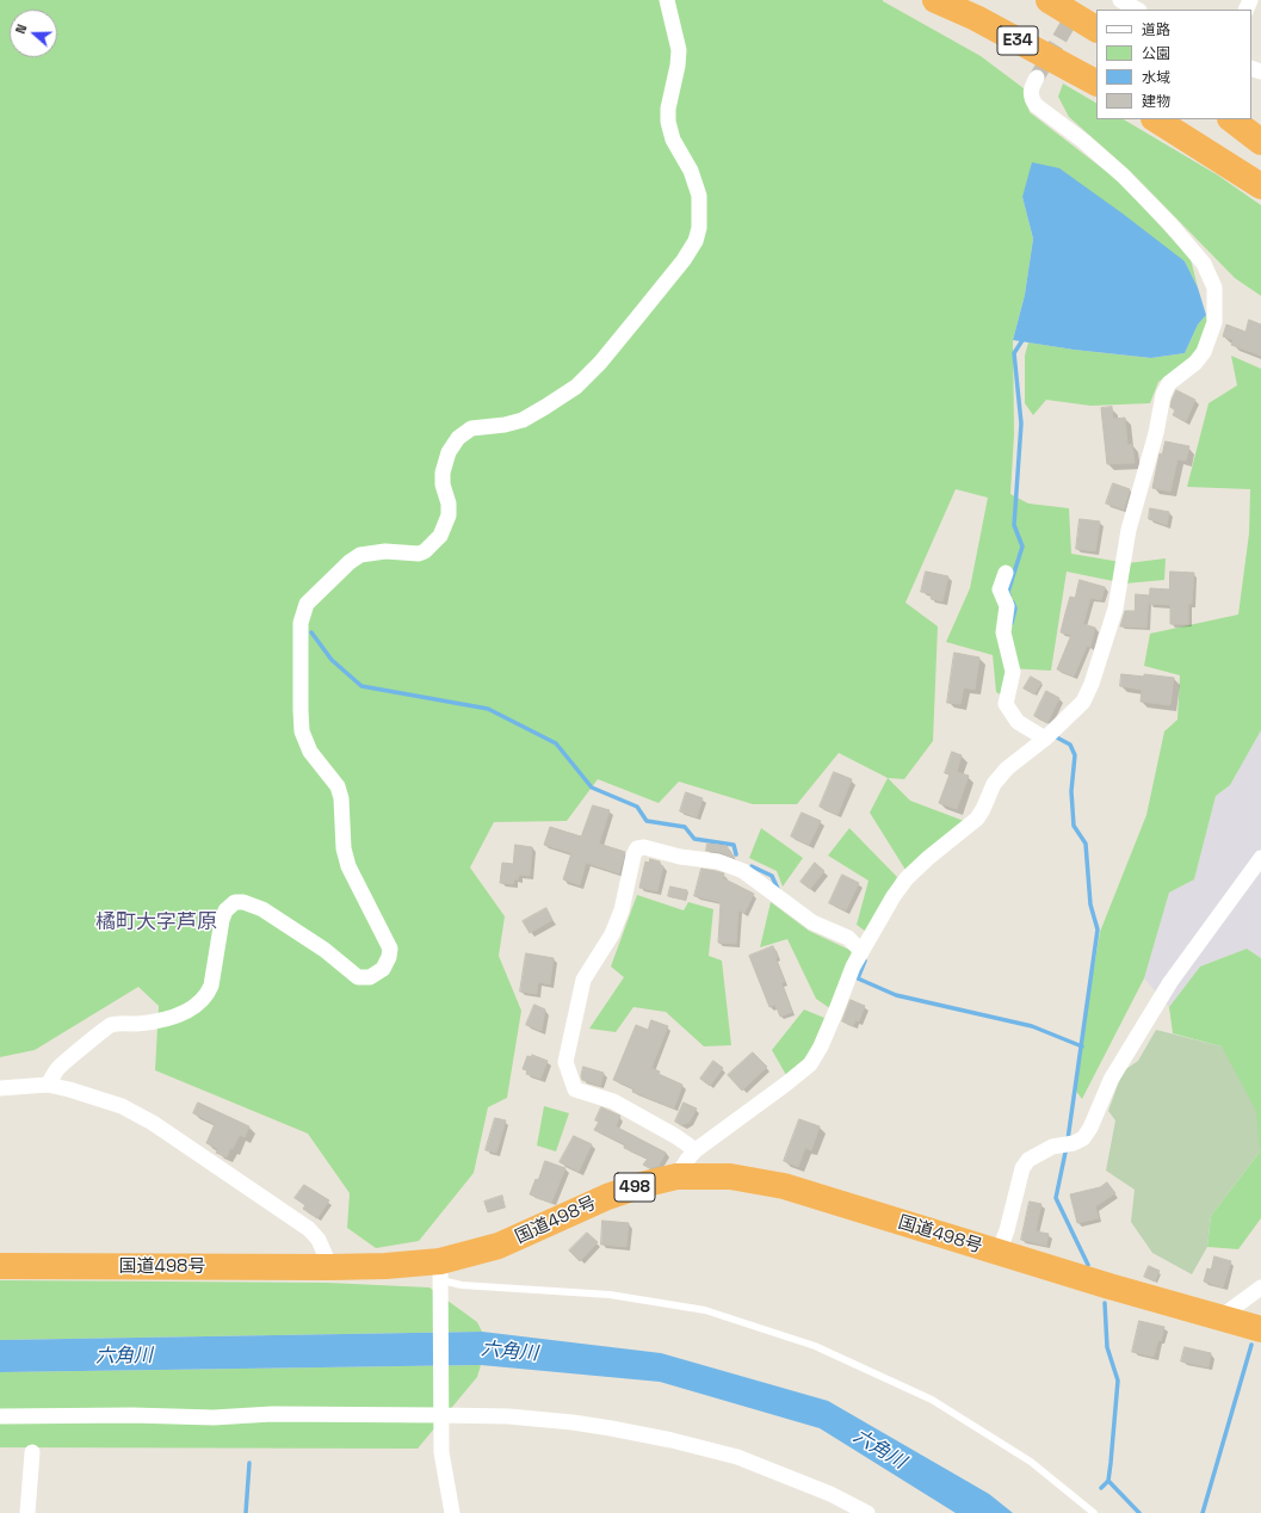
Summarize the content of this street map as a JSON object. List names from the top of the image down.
{
  "streets": {
    "highway": ["E34", "498", "国道498号"]
  },
  "districts": ["橘町大字芦原"],
  "water": ["六角川"],
  "legend": [
    "道路",
    "公園",
    "水域",
    "建物"
  ],
  "north": "left"
}
